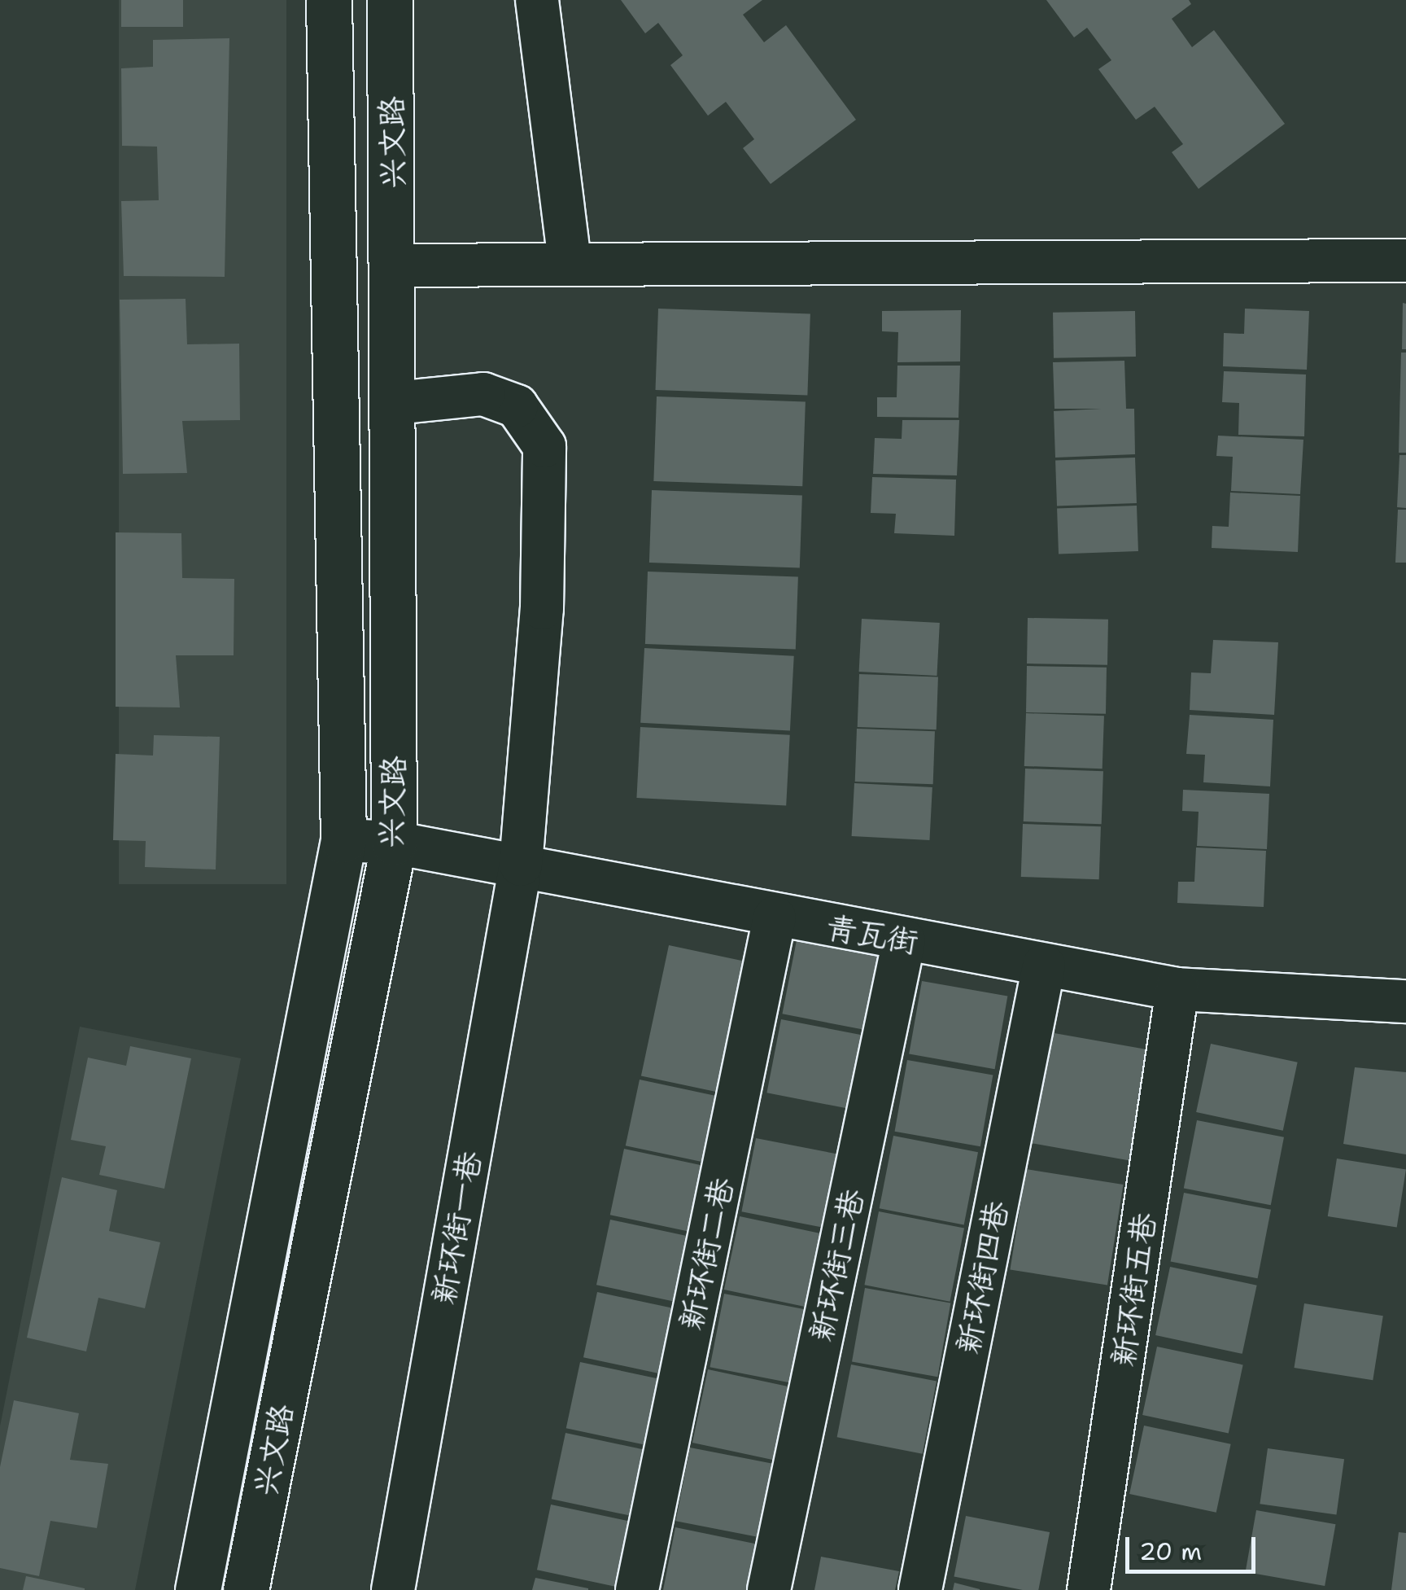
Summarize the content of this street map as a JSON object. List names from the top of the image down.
{
  "streets": {
    "main road": ["兴文路"],
    "street": [
      "青瓦街",
      "新环街一巷",
      "新环街二巷",
      "新环街三巷",
      "新环街四巷",
      "新环街五巷"
    ]
  },
  "crossings": [
    ["兴文路", "青瓦街"],
    ["兴文路", "新环街一巷"],
    ["青瓦街", "新环街一巷"],
    ["青瓦街", "新环街二巷"],
    ["青瓦街", "新环街三巷"],
    ["青瓦街", "新环街四巷"],
    ["青瓦街", "新环街五巷"]
  ],
  "scale_bar": "20 m"
}
